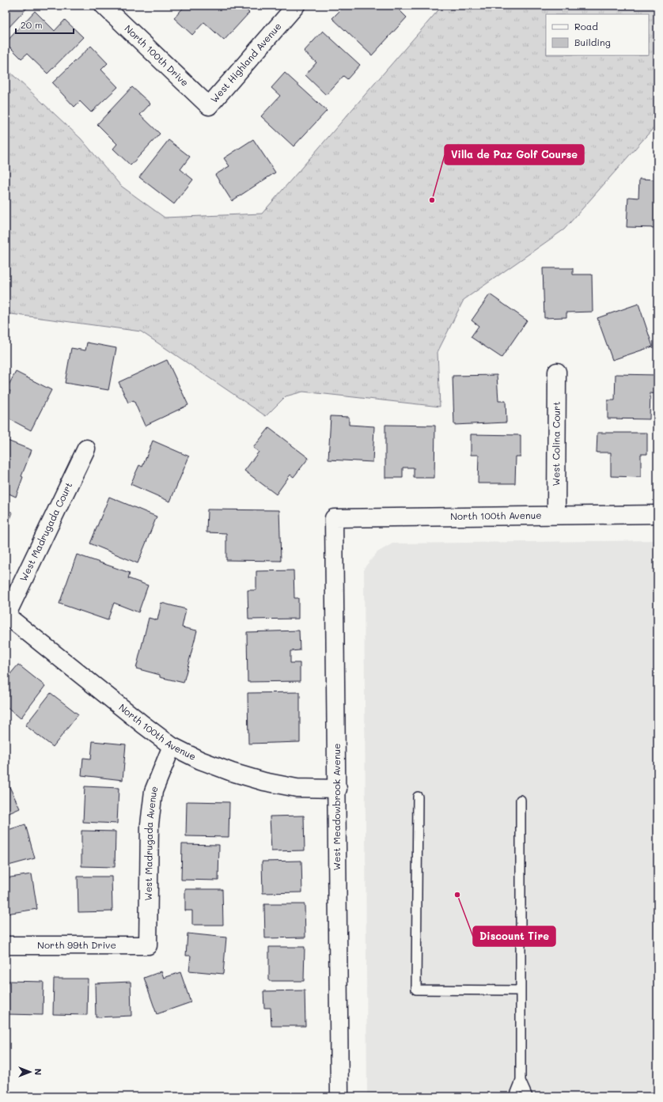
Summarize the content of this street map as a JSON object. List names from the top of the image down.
{
  "streets": {
    "street": [
      "North 100th Drive",
      "West Highland Avenue",
      "West Colina Court",
      "North 100th Avenue",
      "West Madrugada Court",
      "West Meadowbrook Avenue",
      "West Madrugada Avenue",
      "North 99th Drive"
    ]
  },
  "crossings": [
    ["North 100th Drive", "West Highland Avenue"],
    ["West Colina Court", "North 100th Avenue"],
    ["North 100th Avenue", "West Madrugada Court"],
    ["North 100th Avenue", "West Meadowbrook Avenue"],
    ["North 100th Avenue", "West Madrugada Avenue"],
    ["West Madrugada Avenue", "North 99th Drive"]
  ],
  "places": ["Villa de Paz Golf Course", "Discount Tire"],
  "legend": ["Road", "Building"],
  "scale_bar": "20 m",
  "north": "right"
}
